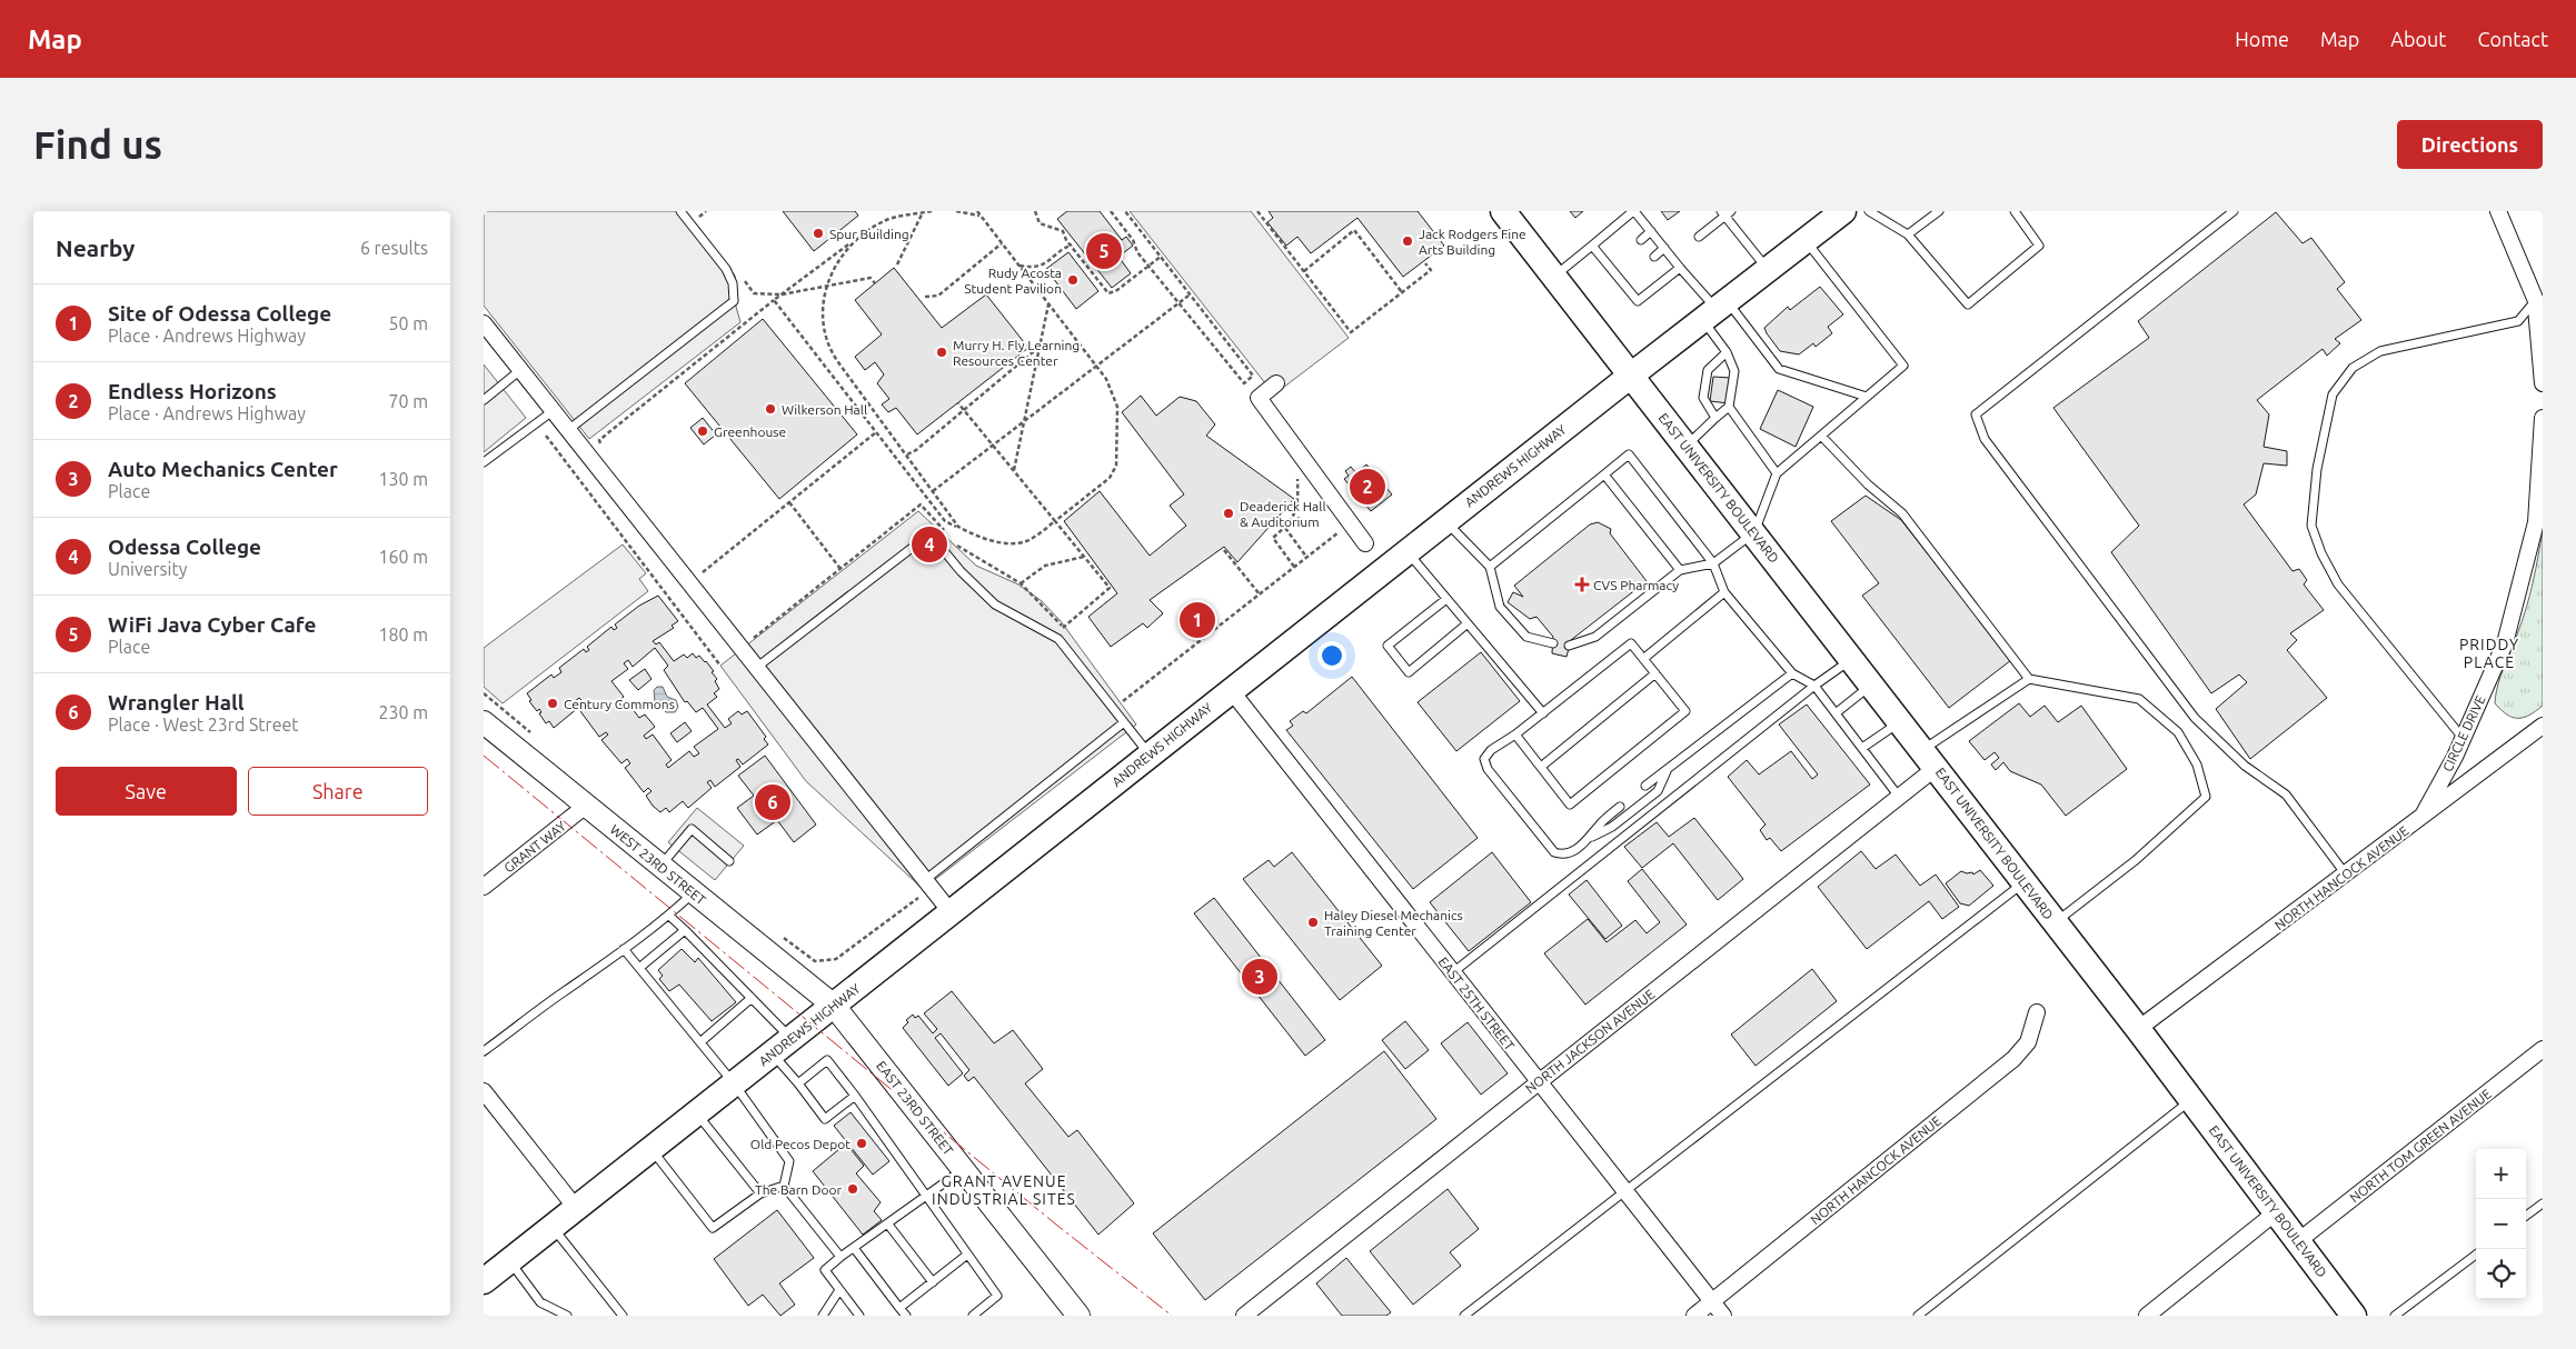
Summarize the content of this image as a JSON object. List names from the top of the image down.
{
  "streets": {
    "main road": ["ANDREWS HIGHWAY", "EAST UNIVERSITY BOULEVARD"],
    "street": [
      "CIRCLE DRIVE",
      "GRANT WAY",
      "WEST 23RD STREET",
      "NORTH HANCOCK AVENUE",
      "EAST 25TH STREET",
      "NORTH JACKSON AVENUE",
      "EAST 23RD STREET",
      "NORTH TOM GREEN AVENUE"
    ]
  },
  "crossings": [
    ["ANDREWS HIGHWAY", "EAST UNIVERSITY BOULEVARD"],
    ["ANDREWS HIGHWAY", "WEST 23RD STREET"],
    ["ANDREWS HIGHWAY", "EAST 25TH STREET"],
    ["ANDREWS HIGHWAY", "EAST 23RD STREET"],
    ["EAST UNIVERSITY BOULEVARD", "NORTH HANCOCK AVENUE"],
    ["EAST UNIVERSITY BOULEVARD", "NORTH JACKSON AVENUE"],
    ["EAST UNIVERSITY BOULEVARD", "NORTH TOM GREEN AVENUE"],
    ["CIRCLE DRIVE", "NORTH HANCOCK AVENUE"],
    ["GRANT WAY", "WEST 23RD STREET"],
    ["WEST 23RD STREET", "EAST 23RD STREET"],
    ["NORTH HANCOCK AVENUE", "EAST 25TH STREET"],
    ["EAST 25TH STREET", "NORTH JACKSON AVENUE"]
  ],
  "districts": ["PRIDDY PLACE", "GRANT AVENUE INDUSTRIAL SITES"],
  "places": {
    "other": [
      "Spur Building",
      "Jack Rodgers Fine Arts Building",
      "Rudy Acosta Student Pavilion",
      "Murry H. Fly Learning Resources Center",
      "Wilkerson Hall",
      "Greenhouse",
      "Deaderick Hall & Auditorium",
      "Century Commons",
      "Haley Diesel Mechanics Training Center",
      "Old Pecos Depot",
      "The Barn Door"
    ],
    "health": ["CVS Pharmacy"]
  },
  "page": {
    "header": "Map",
    "nav": [
      "Home",
      "Map",
      "About",
      "Contact"
    ],
    "buttons": [
      "Directions",
      ["Save", "Share"]
    ],
    "title": "Find us",
    "heading": ["Nearby", "6 results"],
    "pins": [
      "5",
      "2",
      "4",
      "1",
      "6",
      "3"
    ],
    "list": [
      {
        "mark": "1",
        "name": "Site of Odessa College",
        "note": "Place · Andrews Highway",
        "value": "50 m"
      },
      {
        "mark": "2",
        "name": "Endless Horizons",
        "note": "Place · Andrews Highway",
        "value": "70 m"
      },
      {
        "mark": "3",
        "name": "Auto Mechanics Center",
        "note": "Place",
        "value": "130 m"
      },
      {
        "mark": "4",
        "name": "Odessa College",
        "note": "University",
        "value": "160 m"
      },
      {
        "mark": "5",
        "name": "WiFi Java Cyber Cafe",
        "note": "Place",
        "value": "180 m"
      },
      {
        "mark": "6",
        "name": "Wrangler Hall",
        "note": "Place · West 23rd Street",
        "value": "230 m"
      }
    ],
    "map_buttons": ["+", "−"]
  }
}
